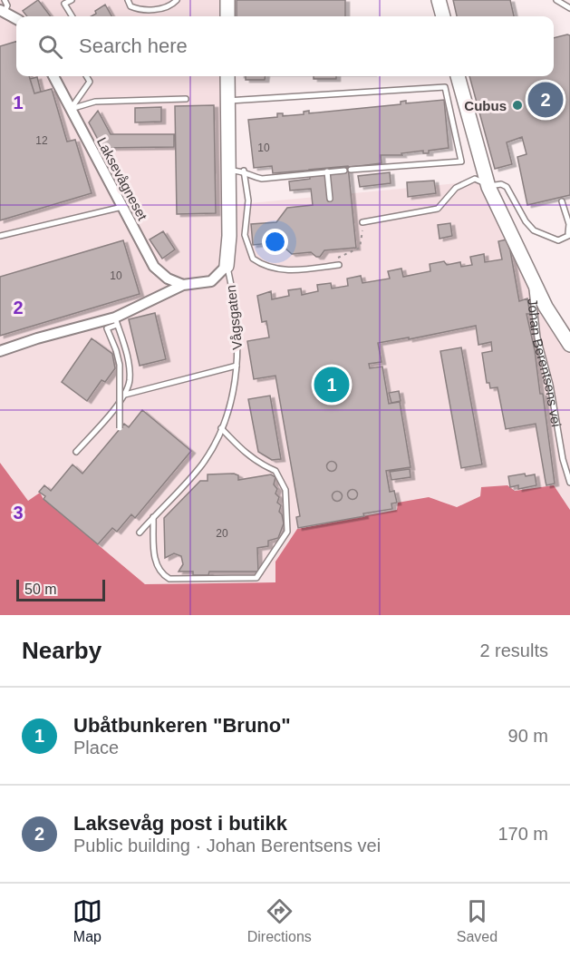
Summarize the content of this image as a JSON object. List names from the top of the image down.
{
  "streets": {
    "street": ["Laksevågneset", "Vågsgaten", "Johan Berentsens vei"]
  },
  "places": ["Cubus"],
  "house_numbers": [
    "12",
    "10",
    "10",
    "20"
  ],
  "scale_bar": "50 m",
  "page": {
    "search": "Search here",
    "pins": ["2", "1"],
    "scale": "50 m",
    "heading": ["Nearby", "2 results"],
    "list": [
      {
        "mark": "1",
        "name": "Ubåtbunkeren \"Bruno\"",
        "note": "Place",
        "value": "90 m"
      },
      {
        "mark": "2",
        "name": "Laksevåg post i butikk",
        "note": "Public building · Johan Berentsens vei",
        "value": "170 m"
      }
    ],
    "nav": ["Map", "Directions", "Saved"]
  },
  "grid": {
    "rows": ["1", "2", "3"]
  }
}
